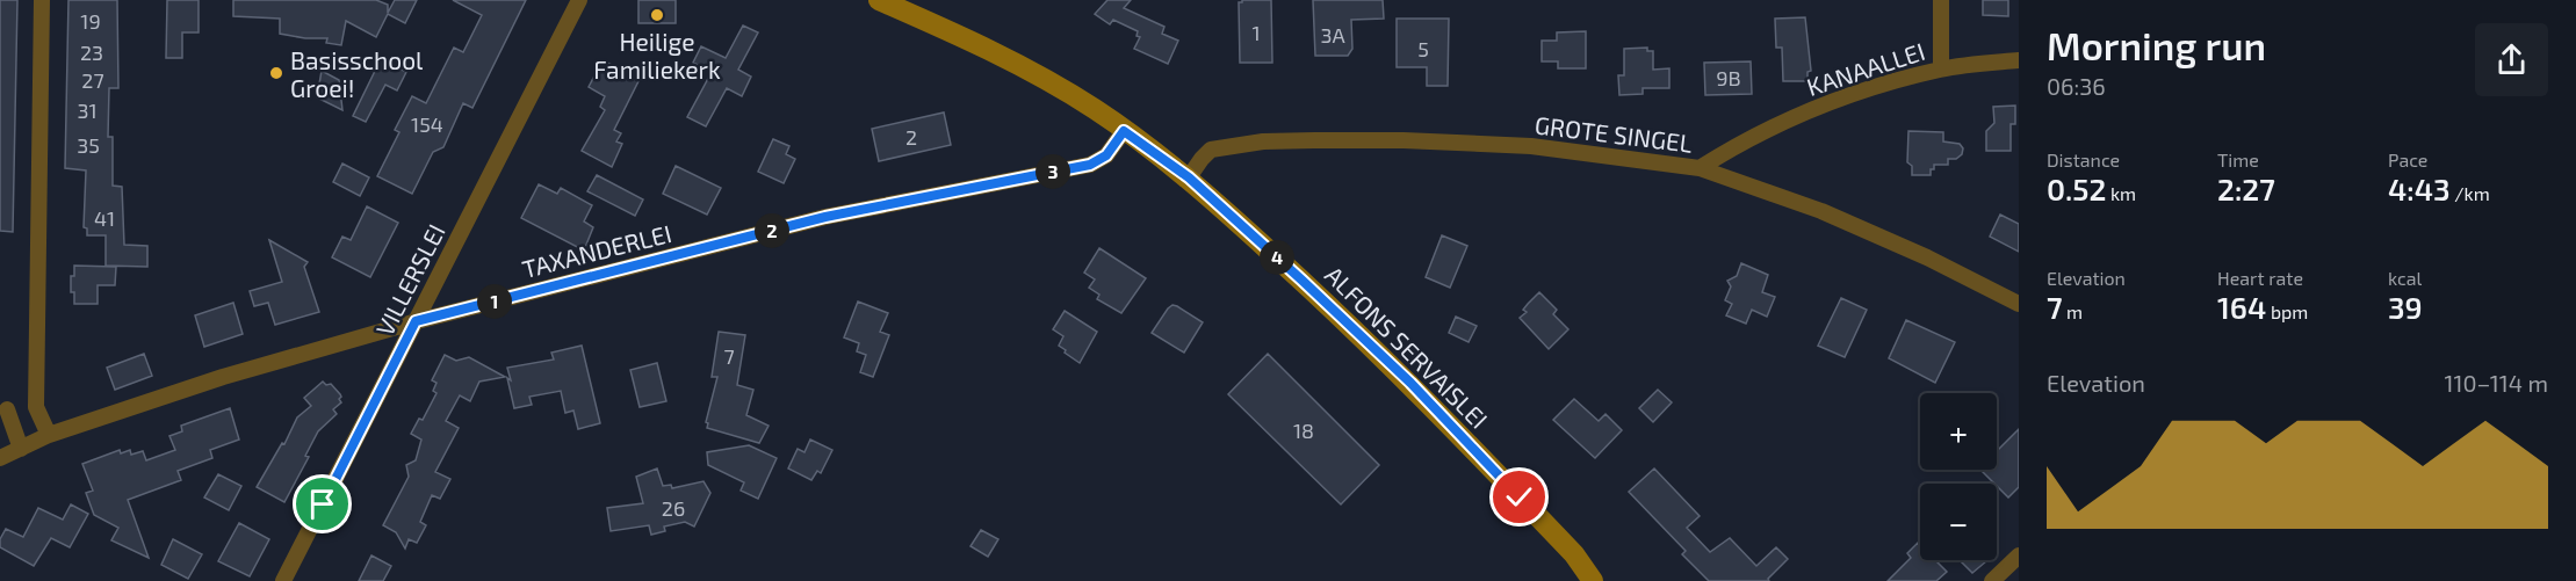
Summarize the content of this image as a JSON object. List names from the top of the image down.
{
  "streets": {
    "street": [
      "KANAALLEI",
      "GROTE SINGEL",
      "TAXANDERLEI",
      "VILLERSLEI",
      "ALFONS SERVAISLEI"
    ]
  },
  "crossings": [
    ["KANAALLEI", "GROTE SINGEL"],
    ["GROTE SINGEL", "ALFONS SERVAISLEI"],
    ["TAXANDERLEI", "VILLERSLEI"],
    ["TAXANDERLEI", "ALFONS SERVAISLEI"]
  ],
  "places": ["Heilige Familiekerk", "Basisschool Groei!"],
  "house_numbers": [
    "19",
    "1",
    "3A",
    "5",
    "23",
    "9B",
    "27",
    "31",
    "154",
    "2",
    "35",
    "41",
    "7",
    "18",
    "26"
  ],
  "page": {
    "heading": ["Morning run", "06:36"],
    "stats": [
      ["Distance", "0.52 km"],
      ["Time", "2:27"],
      ["Pace", "4:43 /km"],
      ["Elevation", "7 m"],
      ["Heart rate", "164 bpm"],
      ["kcal", "39"]
    ],
    "pins": [
      "3",
      "2",
      "4",
      "1"
    ],
    "chart": ["Elevation", "110–114 m"],
    "map_buttons": ["+", "−"]
  }
}
